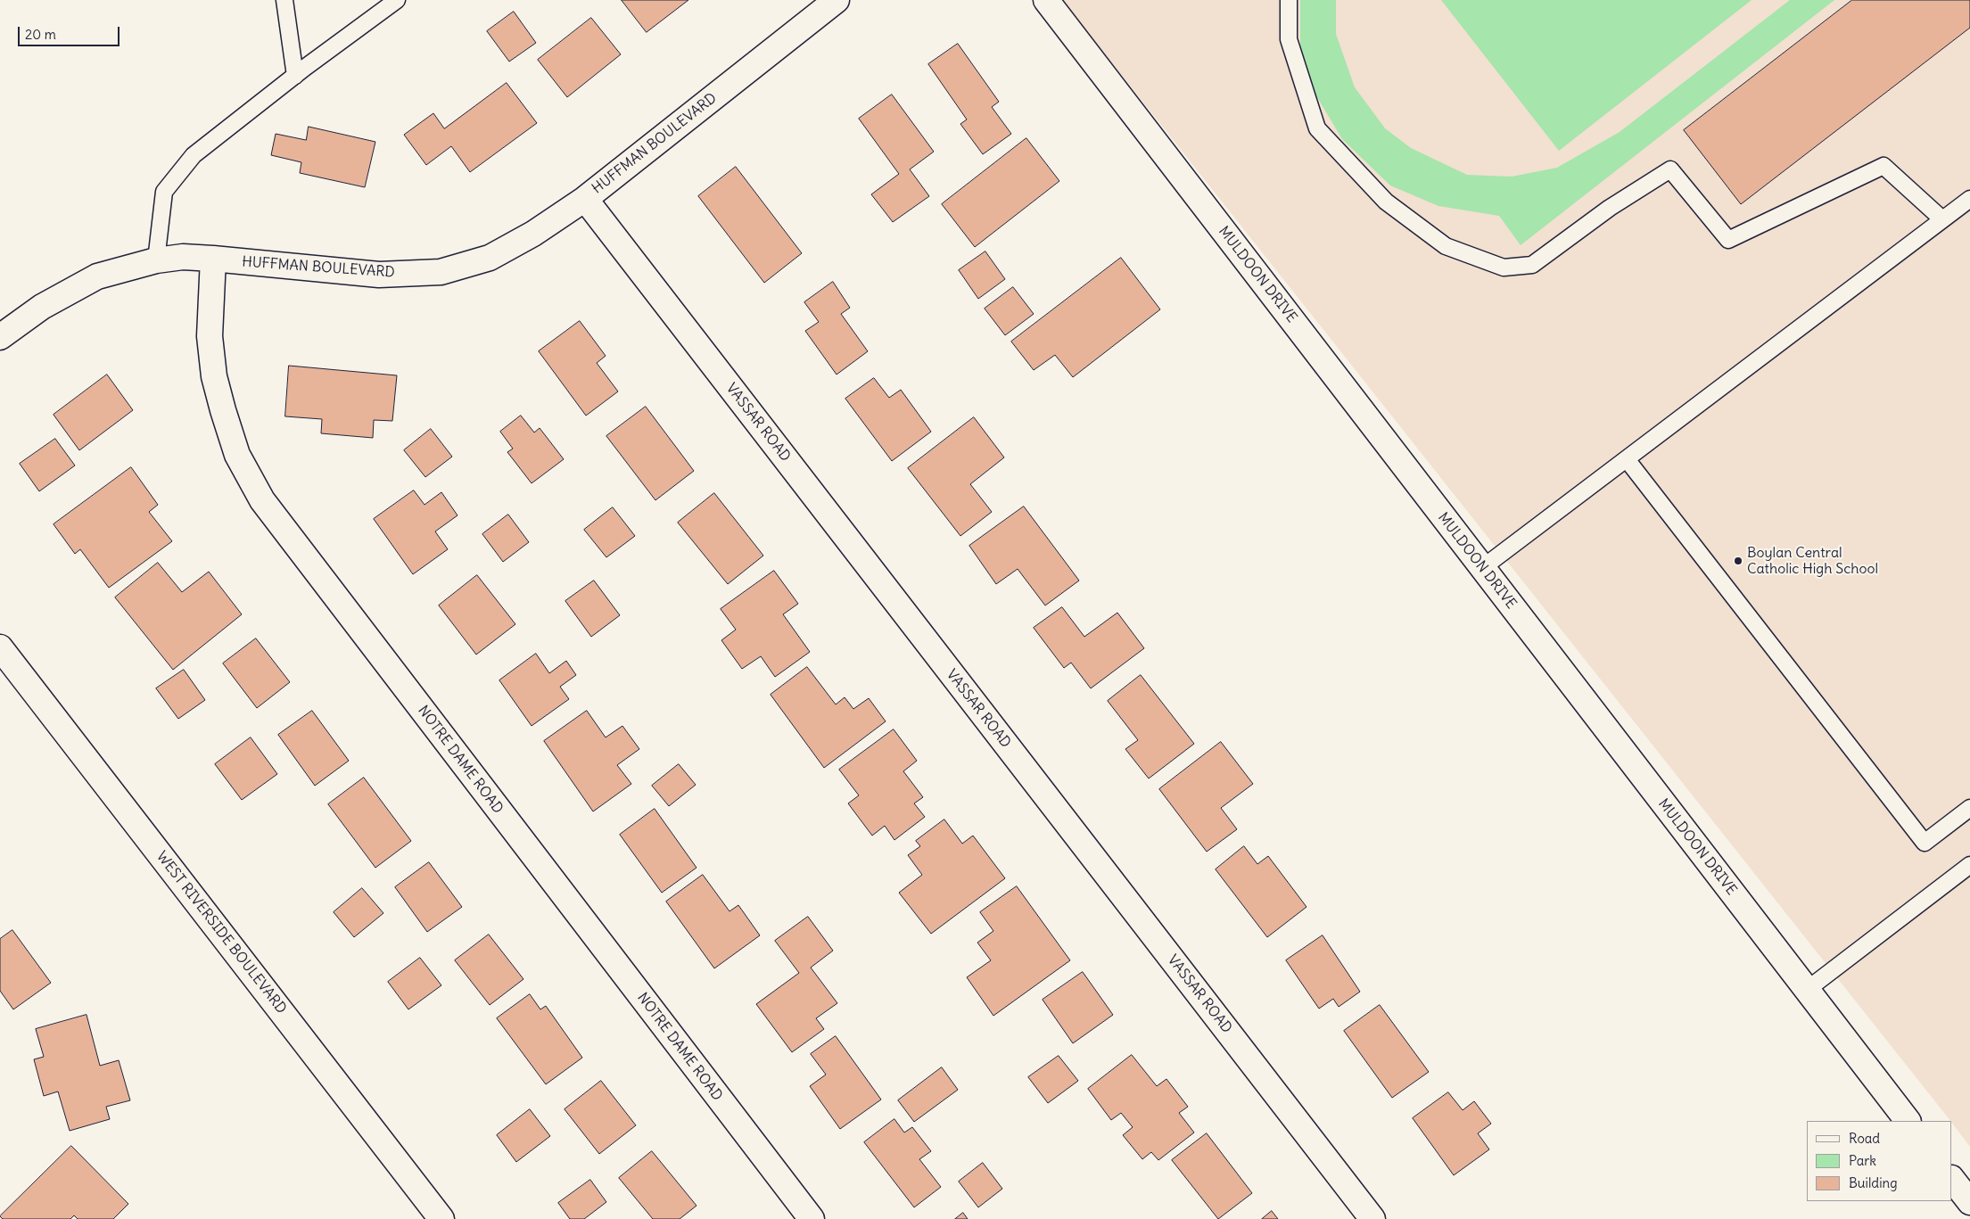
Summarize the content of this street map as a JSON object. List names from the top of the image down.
{
  "streets": {
    "street": [
      "HUFFMAN BOULEVARD",
      "MULDOON DRIVE",
      "VASSAR ROAD",
      "NOTRE DAME ROAD",
      "WEST RIVERSIDE BOULEVARD"
    ]
  },
  "crossings": [
    ["HUFFMAN BOULEVARD", "VASSAR ROAD"],
    ["HUFFMAN BOULEVARD", "NOTRE DAME ROAD"]
  ],
  "places": ["Boylan Central Catholic High School"],
  "legend": ["Road", "Park", "Building"],
  "scale_bar": "20 m"
}
